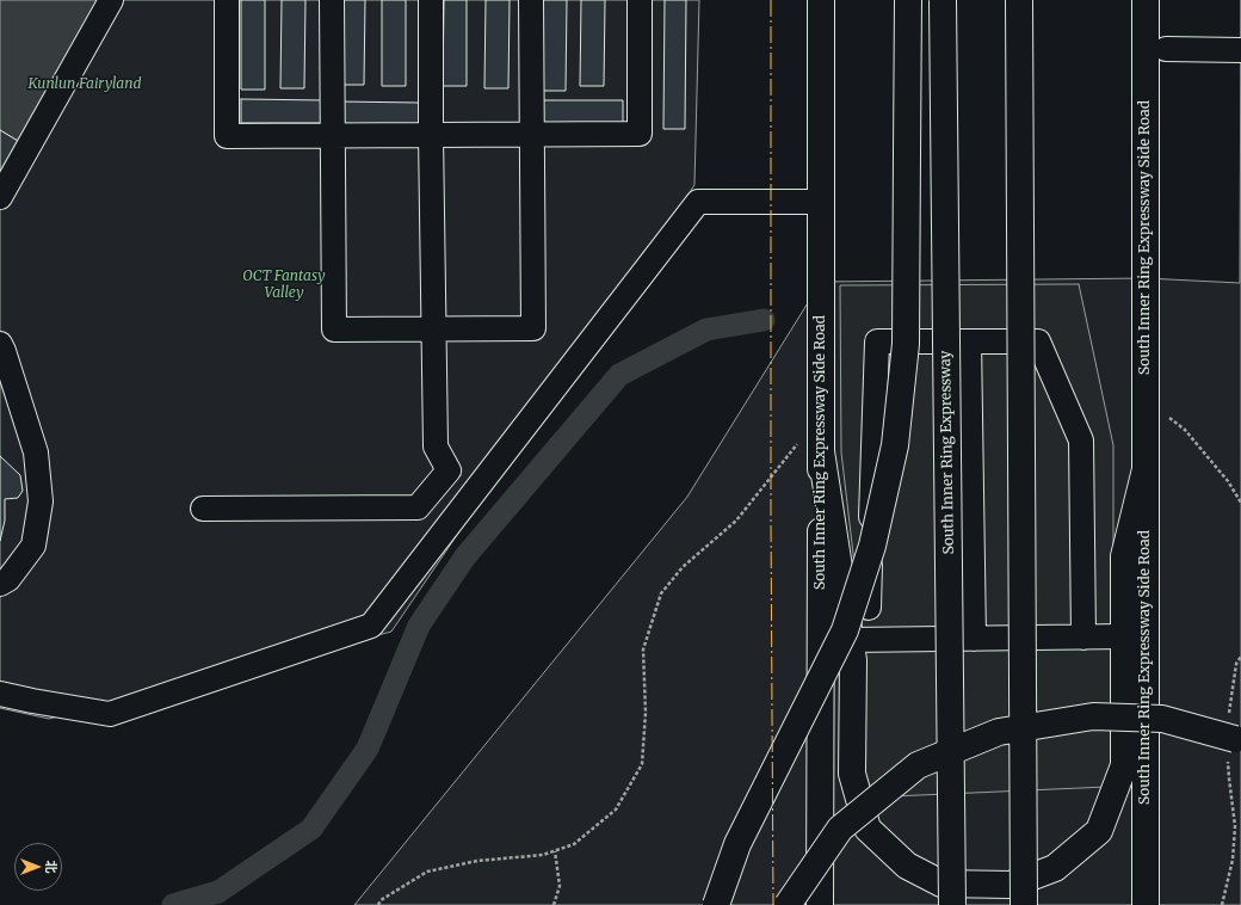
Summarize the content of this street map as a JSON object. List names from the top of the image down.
{
  "streets": {
    "main road": ["South Inner Ring Expressway Side Road", "South Inner Ring Expressway"]
  },
  "parks": ["Kunlun Fairyland", "OCT Fantasy Valley"],
  "north": "right"
}
